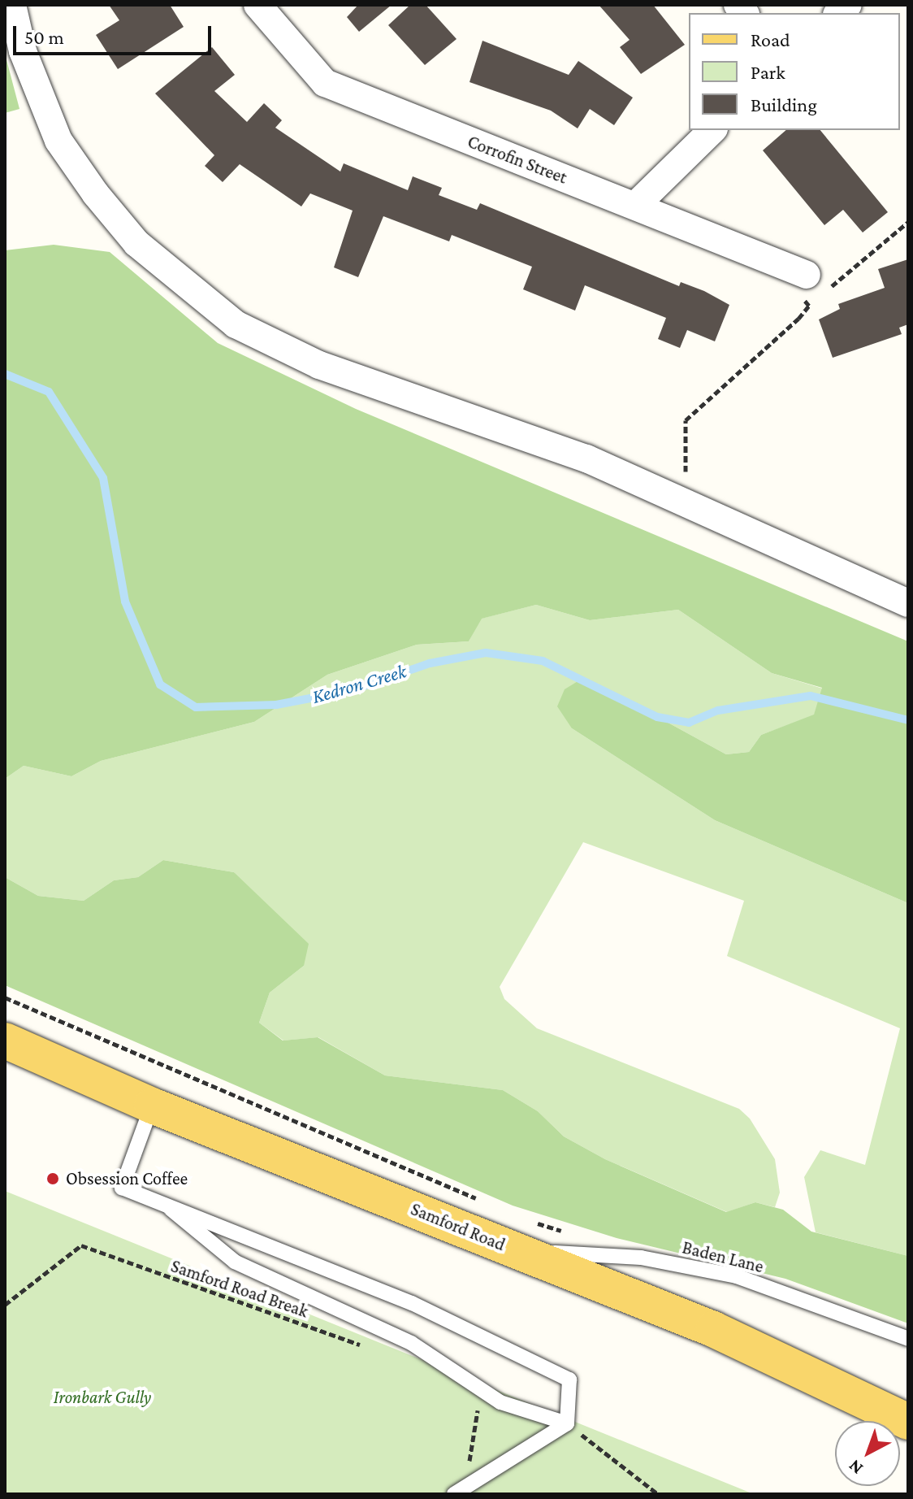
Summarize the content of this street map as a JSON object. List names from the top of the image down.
{
  "streets": {
    "main road": ["Samford Road"],
    "street": ["Corrofin Street"],
    "lane": ["Baden Lane"],
    "path": ["Samford Road Break"]
  },
  "crossings": [
    ["Samford Road", "Baden Lane"]
  ],
  "water": ["Kedron Creek"],
  "parks": ["Ironbark Gully"],
  "places": ["Obsession Coffee"],
  "legend": ["Road", "Park", "Building"],
  "scale_bar": "50 m",
  "north": "bottom left"
}
